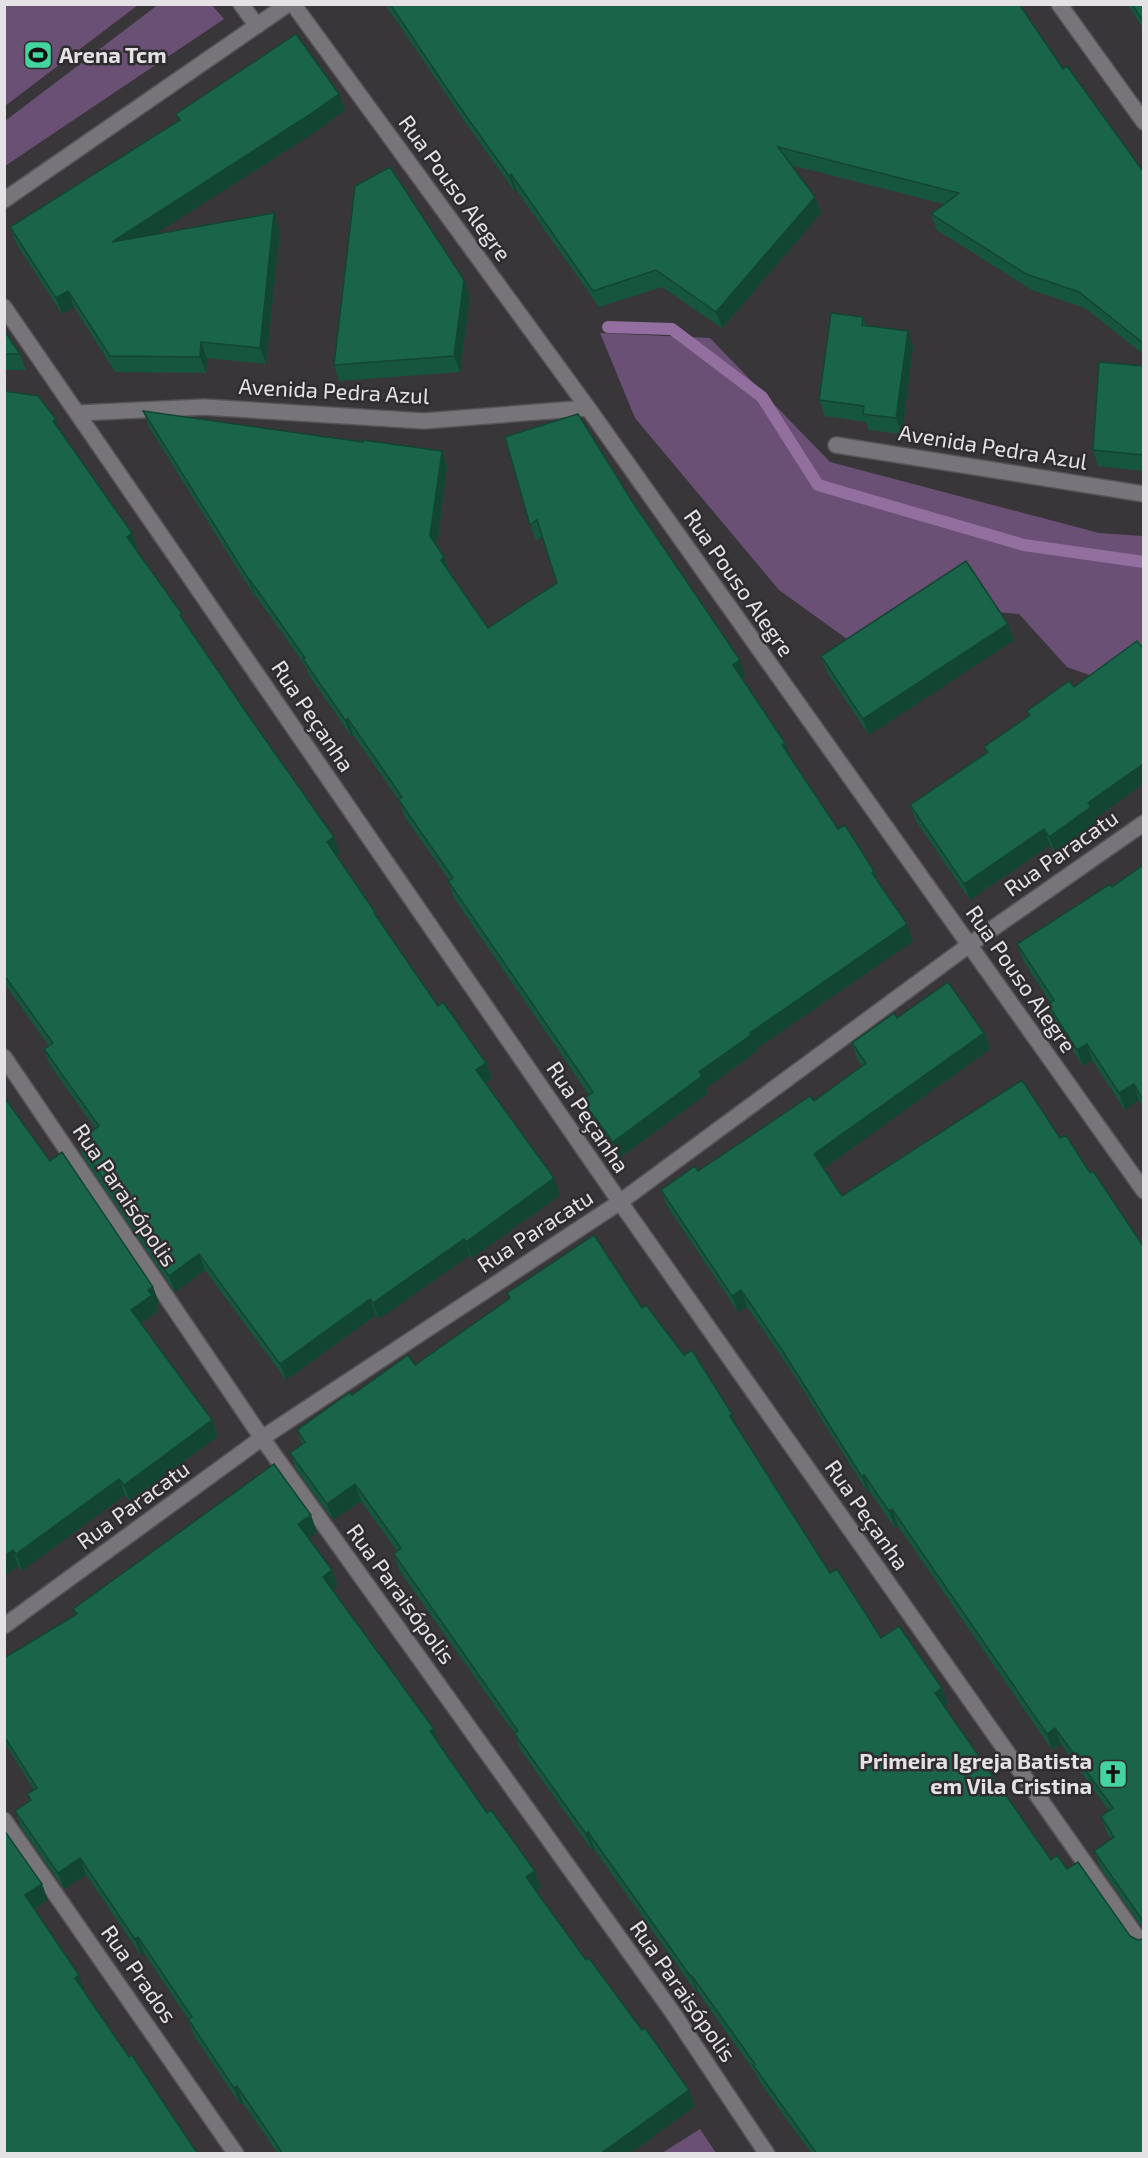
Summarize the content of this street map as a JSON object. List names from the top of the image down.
{
  "streets": {
    "street": [
      "Rua Pouso Alegre",
      "Avenida Pedra Azul",
      "Rua Peçanha",
      "Rua Paracatu",
      "Rua Paraisópolis",
      "Rua Prados"
    ]
  },
  "crossings": [
    ["Rua Pouso Alegre", "Avenida Pedra Azul"],
    ["Rua Pouso Alegre", "Rua Paracatu"],
    ["Avenida Pedra Azul", "Rua Peçanha"],
    ["Rua Peçanha", "Rua Paracatu"],
    ["Rua Paracatu", "Rua Paraisópolis"]
  ],
  "places": {
    "sports": ["Arena Tcm"],
    "church": ["Primeira Igreja Batista em Vila Cristina"]
  }
}
